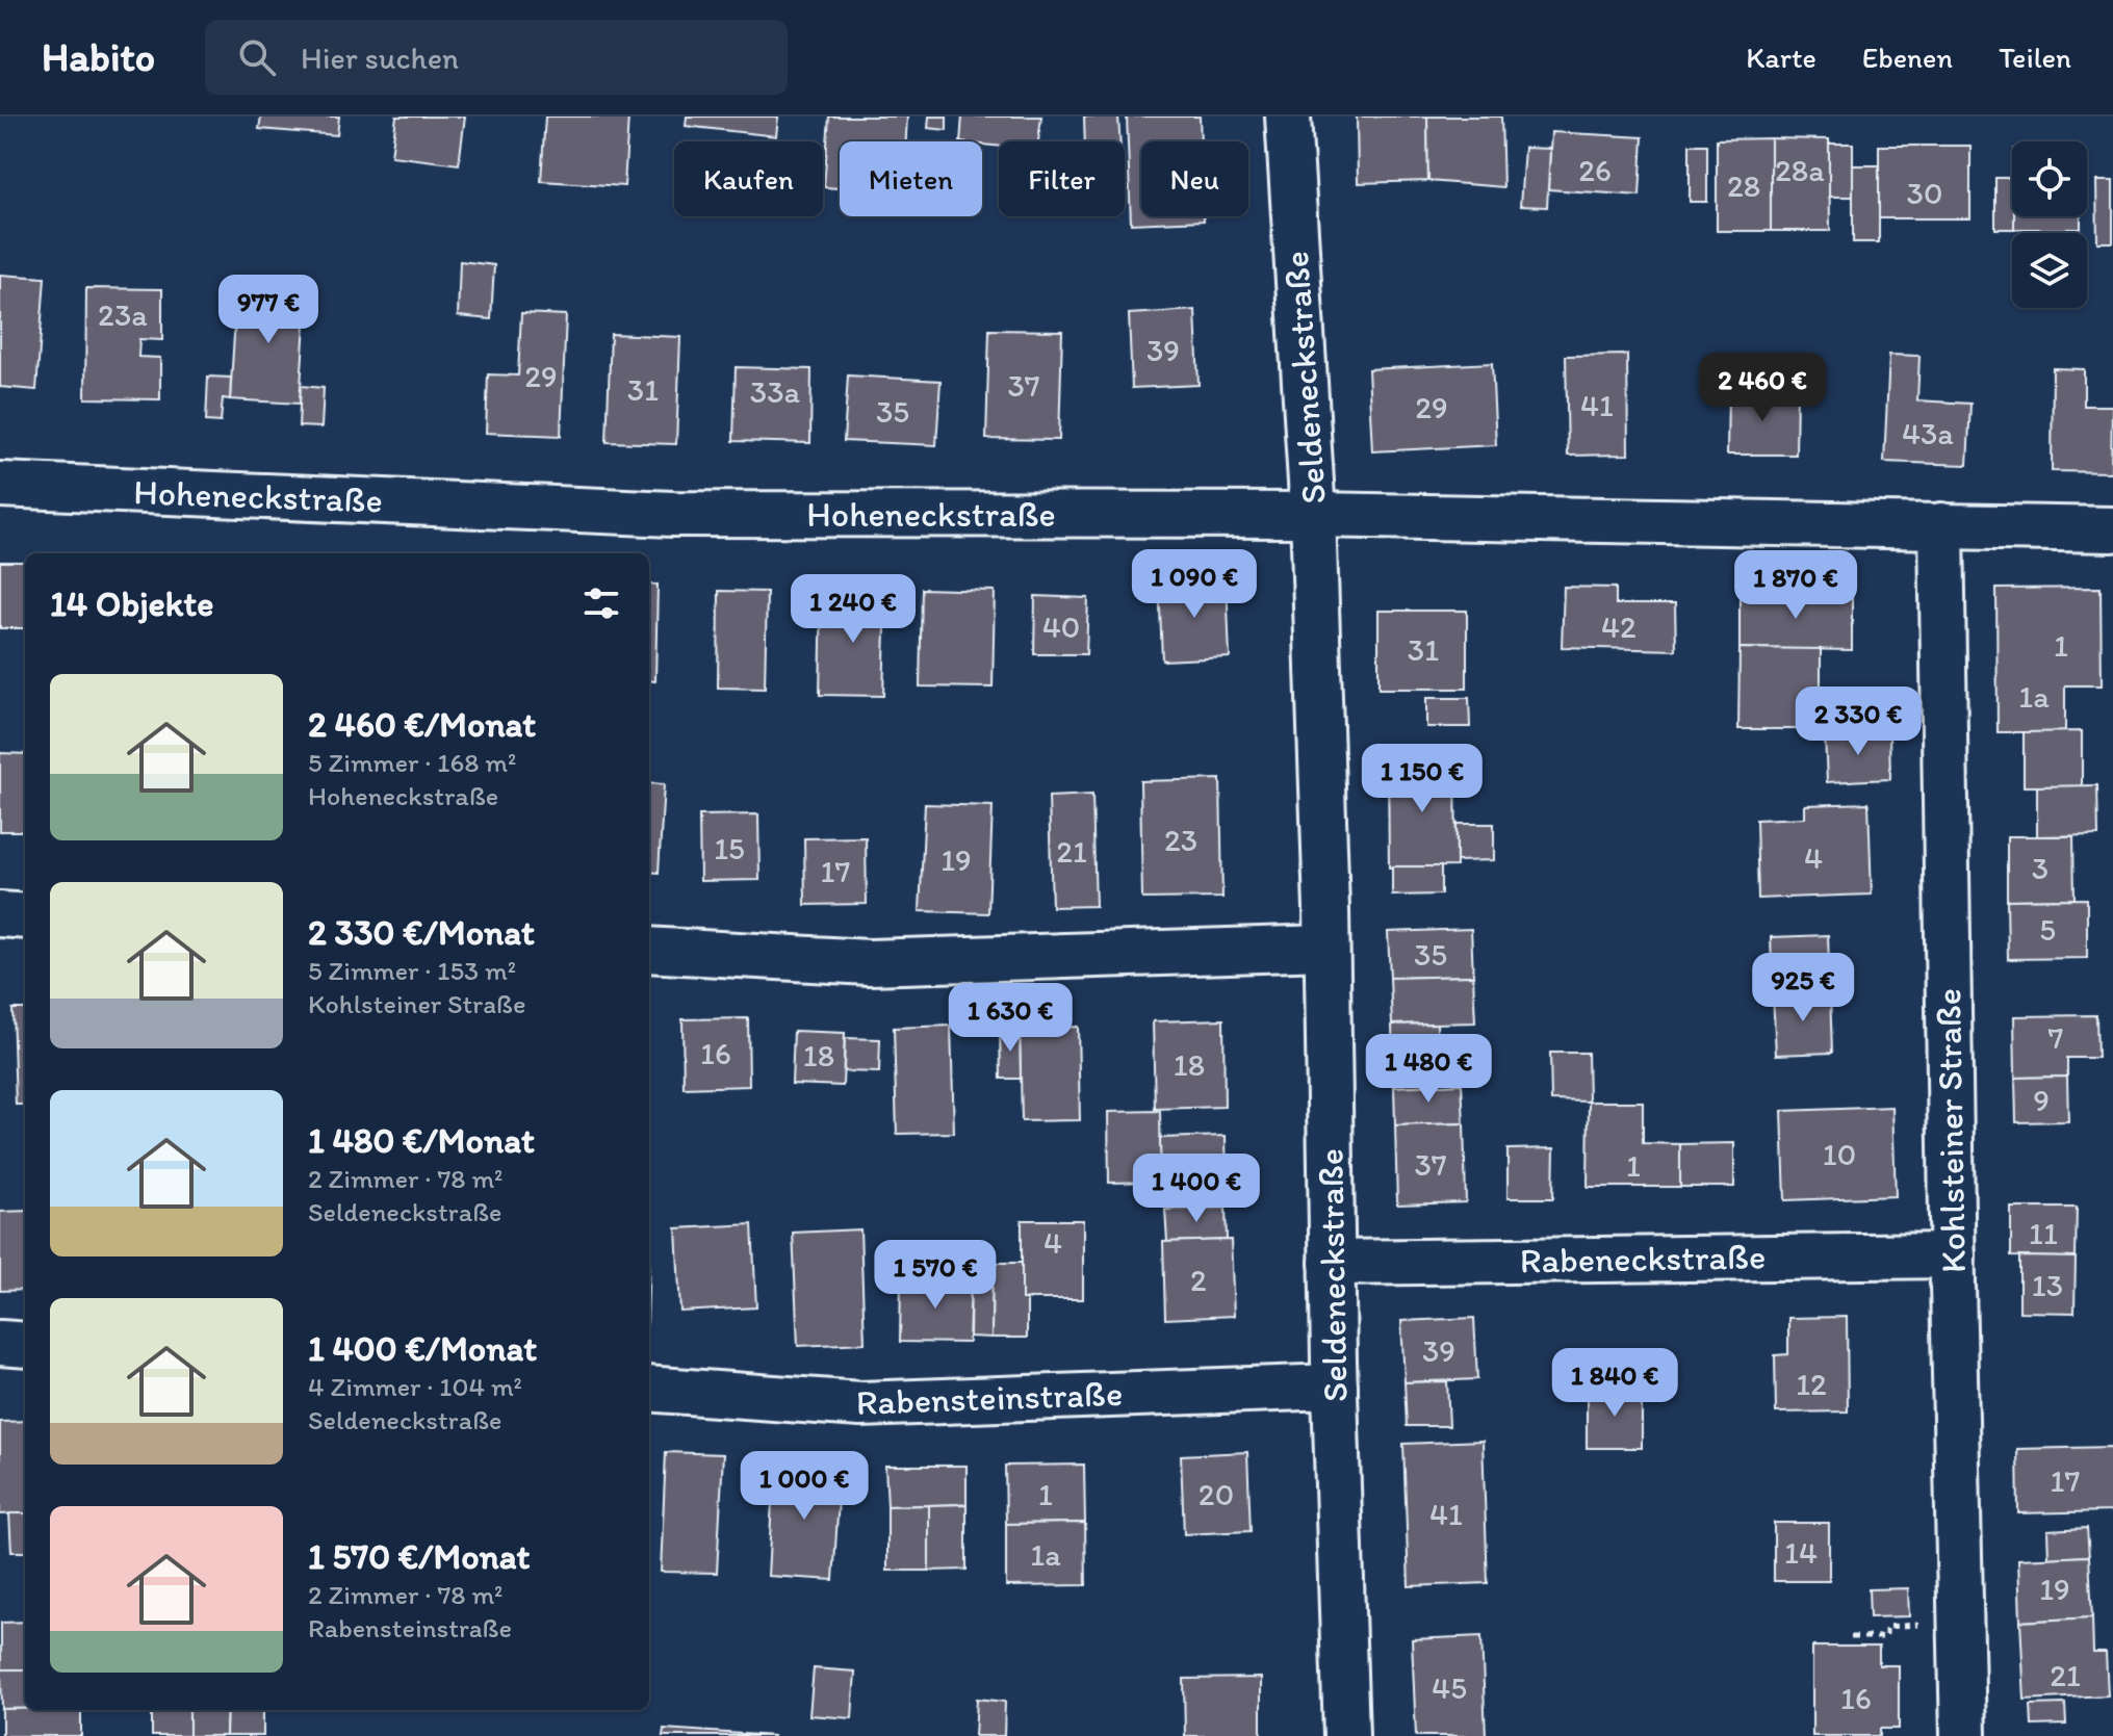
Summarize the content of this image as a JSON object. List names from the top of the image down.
{
  "streets": {
    "street": [
      "Seldeneckstraße",
      "Hoheneckstraße",
      "Kohlsteiner Straße",
      "Rabeneckstraße",
      "Rabensteinstraße"
    ]
  },
  "crossings": [
    ["Seldeneckstraße", "Hoheneckstraße"],
    ["Seldeneckstraße", "Rabeneckstraße"],
    ["Seldeneckstraße", "Rabensteinstraße"],
    ["Hoheneckstraße", "Kohlsteiner Straße"],
    ["Kohlsteiner Straße", "Rabeneckstraße"]
  ],
  "house_numbers": [
    "26",
    "28a",
    "28",
    "30",
    "23a",
    "39",
    "29",
    "37",
    "31",
    "33a",
    "41",
    "29",
    "35",
    "43a",
    "40",
    "42",
    "1",
    "31",
    "1a",
    "23",
    "15",
    "21",
    "4",
    "19",
    "3",
    "17",
    "5",
    "35",
    "7",
    "16",
    "18",
    "18",
    "9",
    "10",
    "37",
    "1",
    "11",
    "4",
    "2",
    "13",
    "39",
    "12",
    "17",
    "1",
    "20",
    "41",
    "14",
    "1a",
    "19",
    "21",
    "45",
    "16"
  ],
  "page": {
    "header": "Habito",
    "search": "Hier suchen",
    "nav": ["Karte", "Ebenen", "Teilen"],
    "chip": [
      "Kaufen",
      "Mieten",
      "Filter",
      "Neu"
    ],
    "price": [
      "977 €",
      "2 460 €",
      "1 090 €",
      "1 870 €",
      "1 240 €",
      "2 330 €",
      "1 150 €",
      "925 €",
      "1 630 €",
      "1 480 €",
      "1 400 €",
      "1 570 €",
      "1 840 €",
      "1 000 €"
    ],
    "heading": "14 Objekte",
    "list": [
      {
        "name": "2 460 €/Monat",
        "note": "5 Zimmer · 168 m² · Hoheneckstraße"
      },
      {
        "name": "2 330 €/Monat",
        "note": "5 Zimmer · 153 m² · Kohlsteiner Straße"
      },
      {
        "name": "1 480 €/Monat",
        "note": "2 Zimmer · 78 m² · Seldeneckstraße"
      },
      {
        "name": "1 400 €/Monat",
        "note": "4 Zimmer · 104 m² · Seldeneckstraße"
      },
      {
        "name": "1 570 €/Monat",
        "note": "2 Zimmer · 78 m² · Rabensteinstraße"
      }
    ]
  }
}
